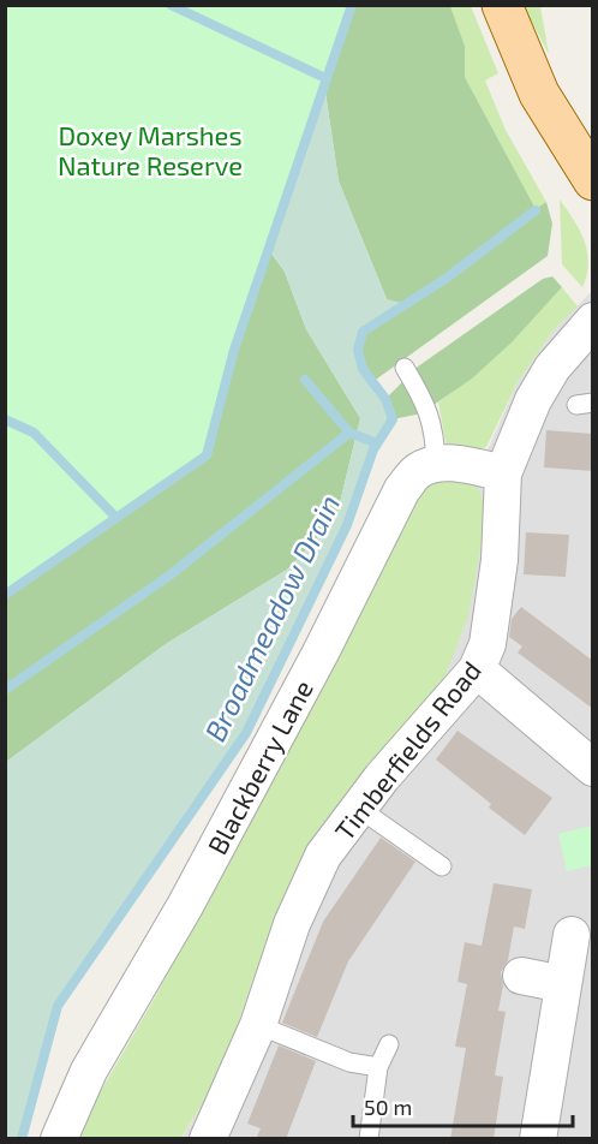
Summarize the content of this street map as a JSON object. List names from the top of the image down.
{
  "streets": {
    "street": ["Timberfields Road", "Blackberry Lane"]
  },
  "water": ["Broadmeadow Drain"],
  "parks": ["Doxey Marshes Nature Reserve"],
  "scale_bar": "50 m"
}
